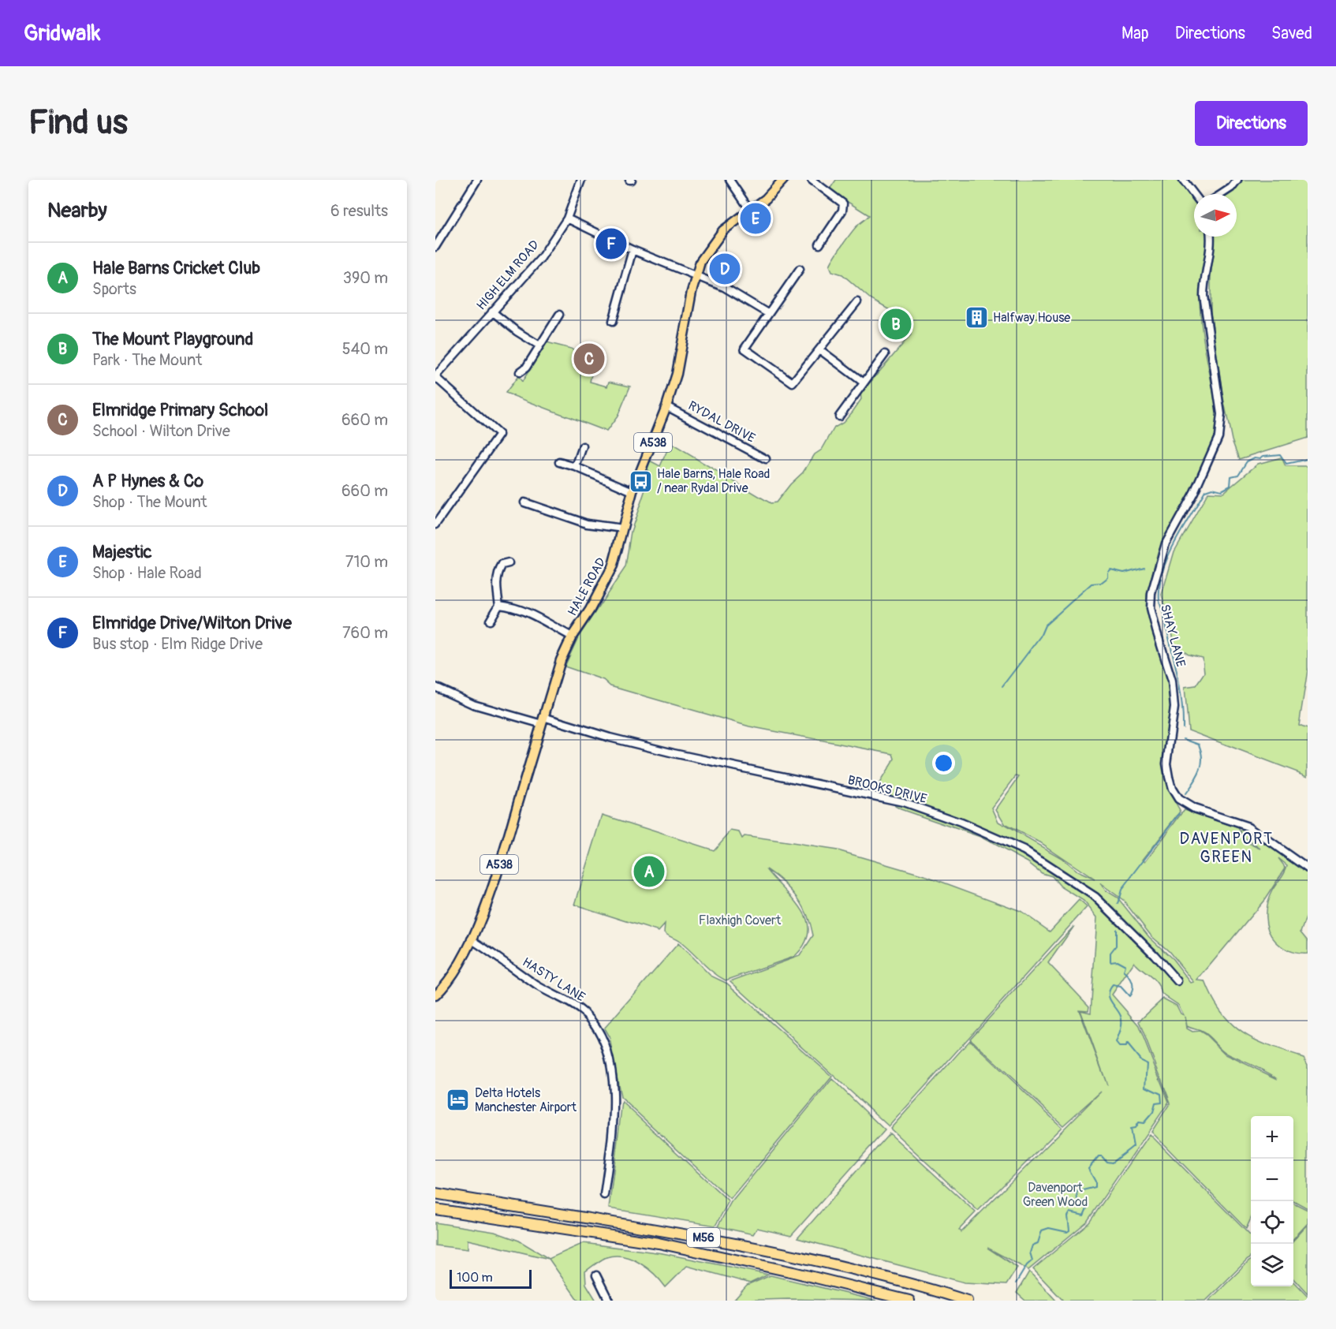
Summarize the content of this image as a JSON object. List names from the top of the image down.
{
  "streets": {
    "highway": ["M56"],
    "main road": ["A538", "HALE ROAD"],
    "street": [
      "HIGH ELM ROAD",
      "RYDAL DRIVE",
      "SHAY LANE",
      "BROOKS DRIVE",
      "HASTY LANE"
    ]
  },
  "crossings": [
    ["RYDAL DRIVE", "HALE ROAD"],
    ["HALE ROAD", "BROOKS DRIVE"],
    ["HALE ROAD", "HASTY LANE"]
  ],
  "districts": ["DAVENPORT GREEN"],
  "parks": ["Flaxhigh Covert", "Davenport Green Wood"],
  "places": {
    "building": ["Halfway House"],
    "bus stop": ["Hale Barns, Hale Road / near Rydal Drive"],
    "hotel": ["Delta Hotels Manchester Airport"]
  },
  "scale_bar": "100 m",
  "north": "right",
  "page": {
    "header": "Gridwalk",
    "nav": ["Map", "Directions", "Saved"],
    "buttons": "Directions",
    "title": "Find us",
    "heading": ["Nearby", "6 results"],
    "pins": [
      "E",
      "F",
      "D",
      "B",
      "C",
      "A"
    ],
    "list": [
      {
        "mark": "A",
        "name": "Hale Barns Cricket Club",
        "note": "Sports",
        "value": "390 m"
      },
      {
        "mark": "B",
        "name": "The Mount Playground",
        "note": "Park · The Mount",
        "value": "540 m"
      },
      {
        "mark": "C",
        "name": "Elmridge Primary School",
        "note": "School · Wilton Drive",
        "value": "660 m"
      },
      {
        "mark": "D",
        "name": "A P Hynes & Co",
        "note": "Shop · The Mount",
        "value": "660 m"
      },
      {
        "mark": "E",
        "name": "Majestic",
        "note": "Shop · Hale Road",
        "value": "710 m"
      },
      {
        "mark": "F",
        "name": "Elmridge Drive/Wilton Drive",
        "note": "Bus stop · Elm Ridge Drive",
        "value": "760 m"
      }
    ],
    "map_buttons": ["+", "−"],
    "scale": "100 m"
  }
}
